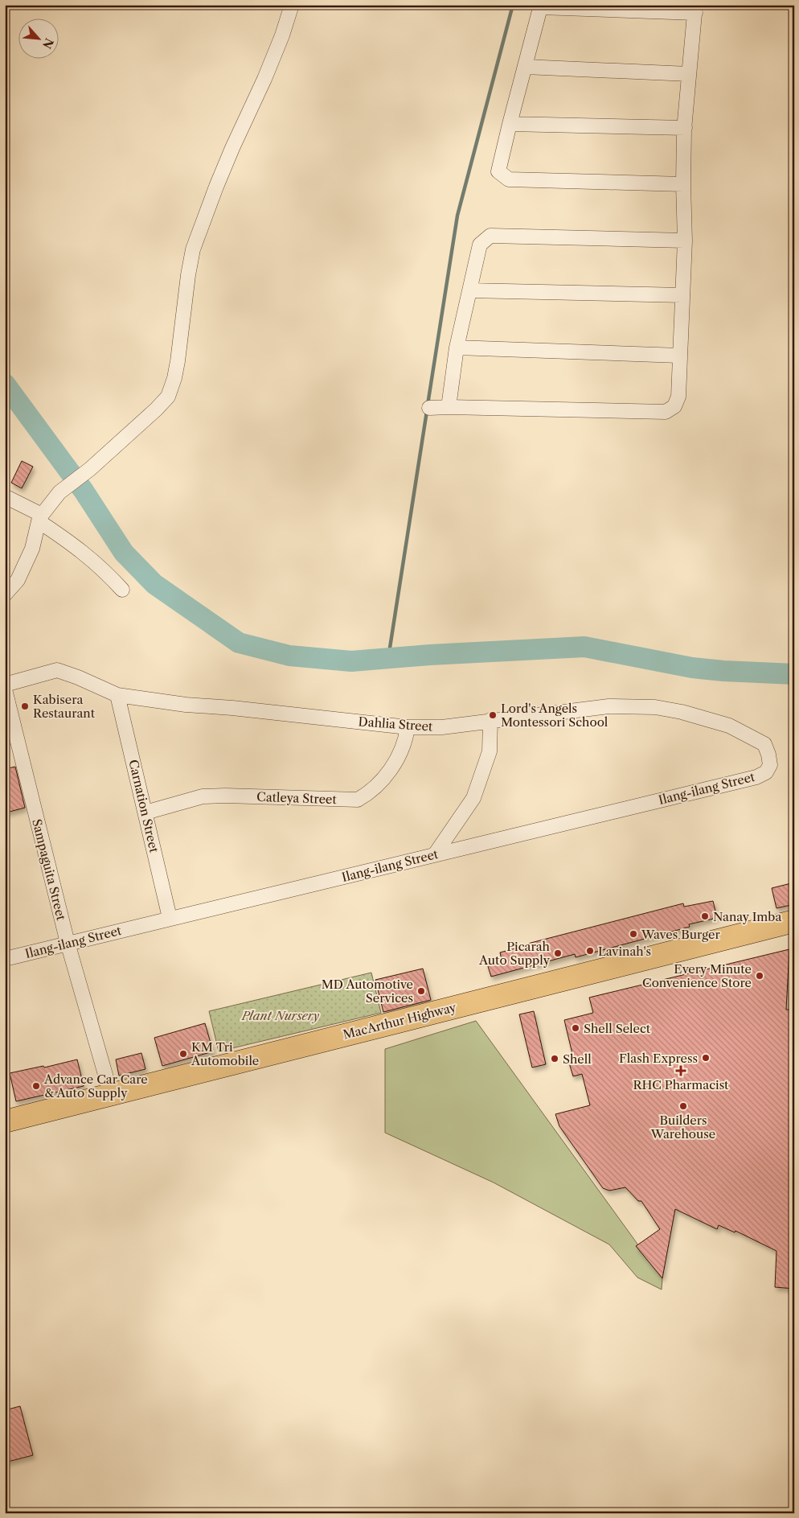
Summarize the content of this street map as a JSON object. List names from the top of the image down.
{
  "streets": {
    "highway": ["MacArthur Highway"],
    "street": [
      "Dahlia Street",
      "Ilang-ilang Street",
      "Catleya Street",
      "Carnation Street",
      "Sampaguita Street"
    ]
  },
  "crossings": [
    ["Dahlia Street", "Ilang-ilang Street"],
    ["Dahlia Street", "Catleya Street"],
    ["Dahlia Street", "Carnation Street"],
    ["Ilang-ilang Street", "Carnation Street"],
    ["Ilang-ilang Street", "Sampaguita Street"],
    ["Catleya Street", "Carnation Street"],
    ["Sampaguita Street", "MacArthur Highway"]
  ],
  "parks": ["Plant Nursery"],
  "places": {
    "other": [
      "Kabisera Restaurant",
      "Lord's Angels Montessori School",
      "Nanay Imba",
      "Waves Burger",
      "Lavinah's",
      "Picarah Auto Supply",
      "Every Minute Convenience Store",
      "MD Automotive Services",
      "Shell Select",
      "KM Tri Automobile",
      "Flash Express",
      "Shell",
      "Advance Car Care & Auto Supply",
      "Builders Warehouse"
    ],
    "health": ["RHC Pharmacist"]
  },
  "north": "bottom right"
}
